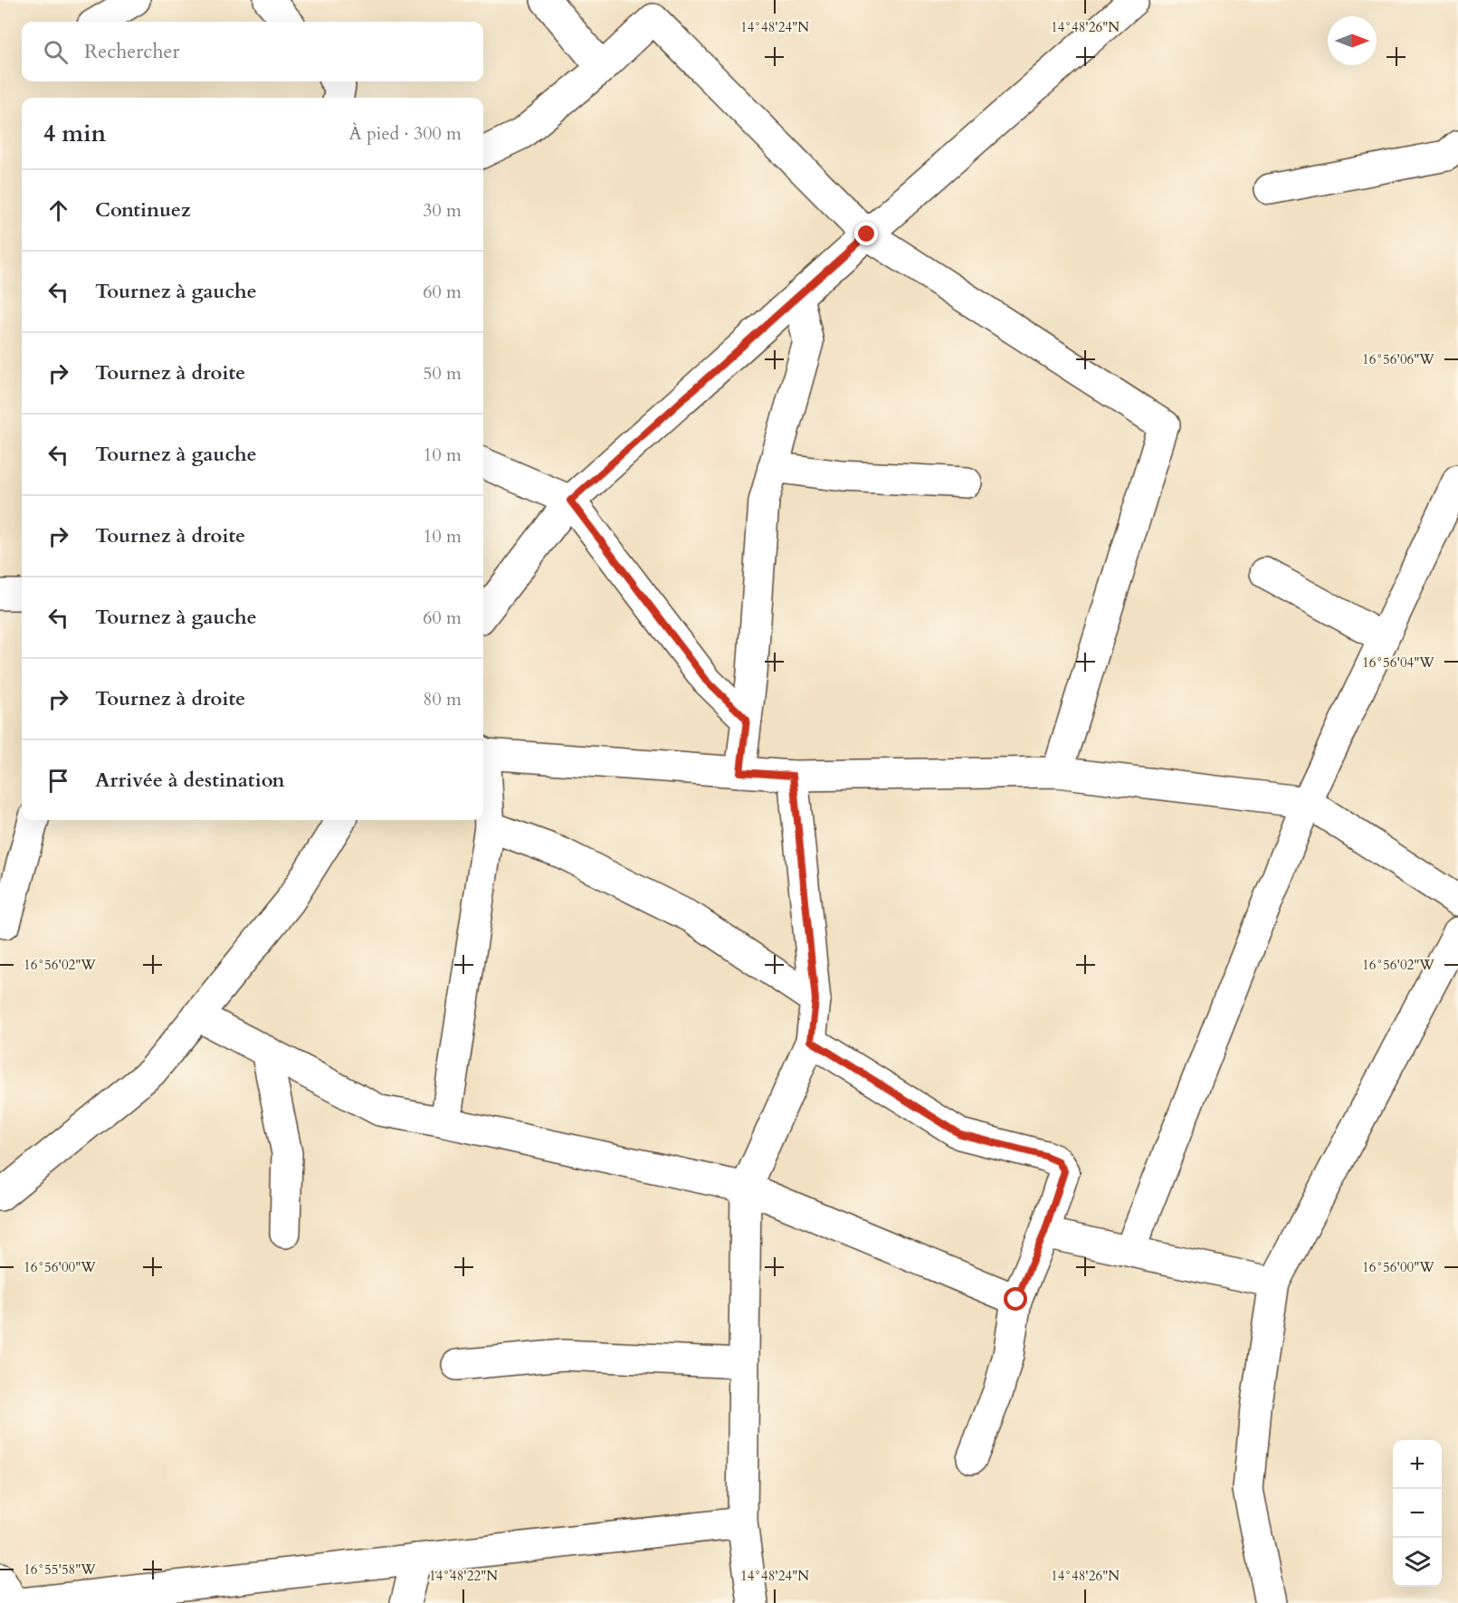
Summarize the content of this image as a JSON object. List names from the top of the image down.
{
  "north": "right",
  "page": {
    "search": "Rechercher",
    "heading": ["4 min", "À pied · 300 m"],
    "list": [
      ["Continuez", "30 m"],
      ["Tournez à gauche", "60 m"],
      ["Tournez à droite", "50 m"],
      ["Tournez à gauche", "10 m"],
      ["Tournez à droite", "10 m"],
      ["Tournez à gauche", "60 m"],
      ["Tournez à droite", "80 m"],
      "Arrivée à destination"
    ],
    "map_buttons": ["+", "−"]
  },
  "coordinates": [
    "14°48'24\"N",
    "14°48'26\"N",
    "16°56'06\"W",
    "16°56'04\"W",
    "16°56'02\"W",
    "16°56'00\"W",
    "16°55'58\"W",
    "14°48'22\"N"
  ]
}
